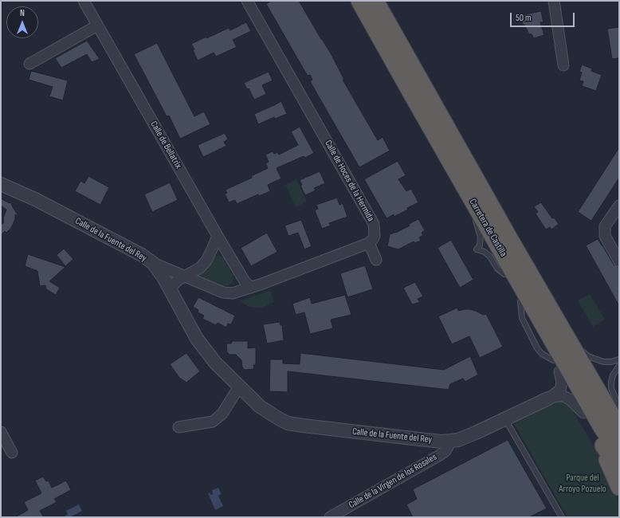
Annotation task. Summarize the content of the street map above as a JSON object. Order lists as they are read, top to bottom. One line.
{"streets":{"highway":["Carretera de Castilla"],"street":["Calle de Bellatrix","Calle de Hoces de la Hermida","Calle de la Fuente del Rey","Calle de la Virgen de los Rosales"]},"crossings":[["Calle de la Fuente del Rey","Calle de la Virgen de los Rosales"]],"parks":["Parque del Arroyo Pozuelo"],"scale_bar":"50 m","north":"top"}
